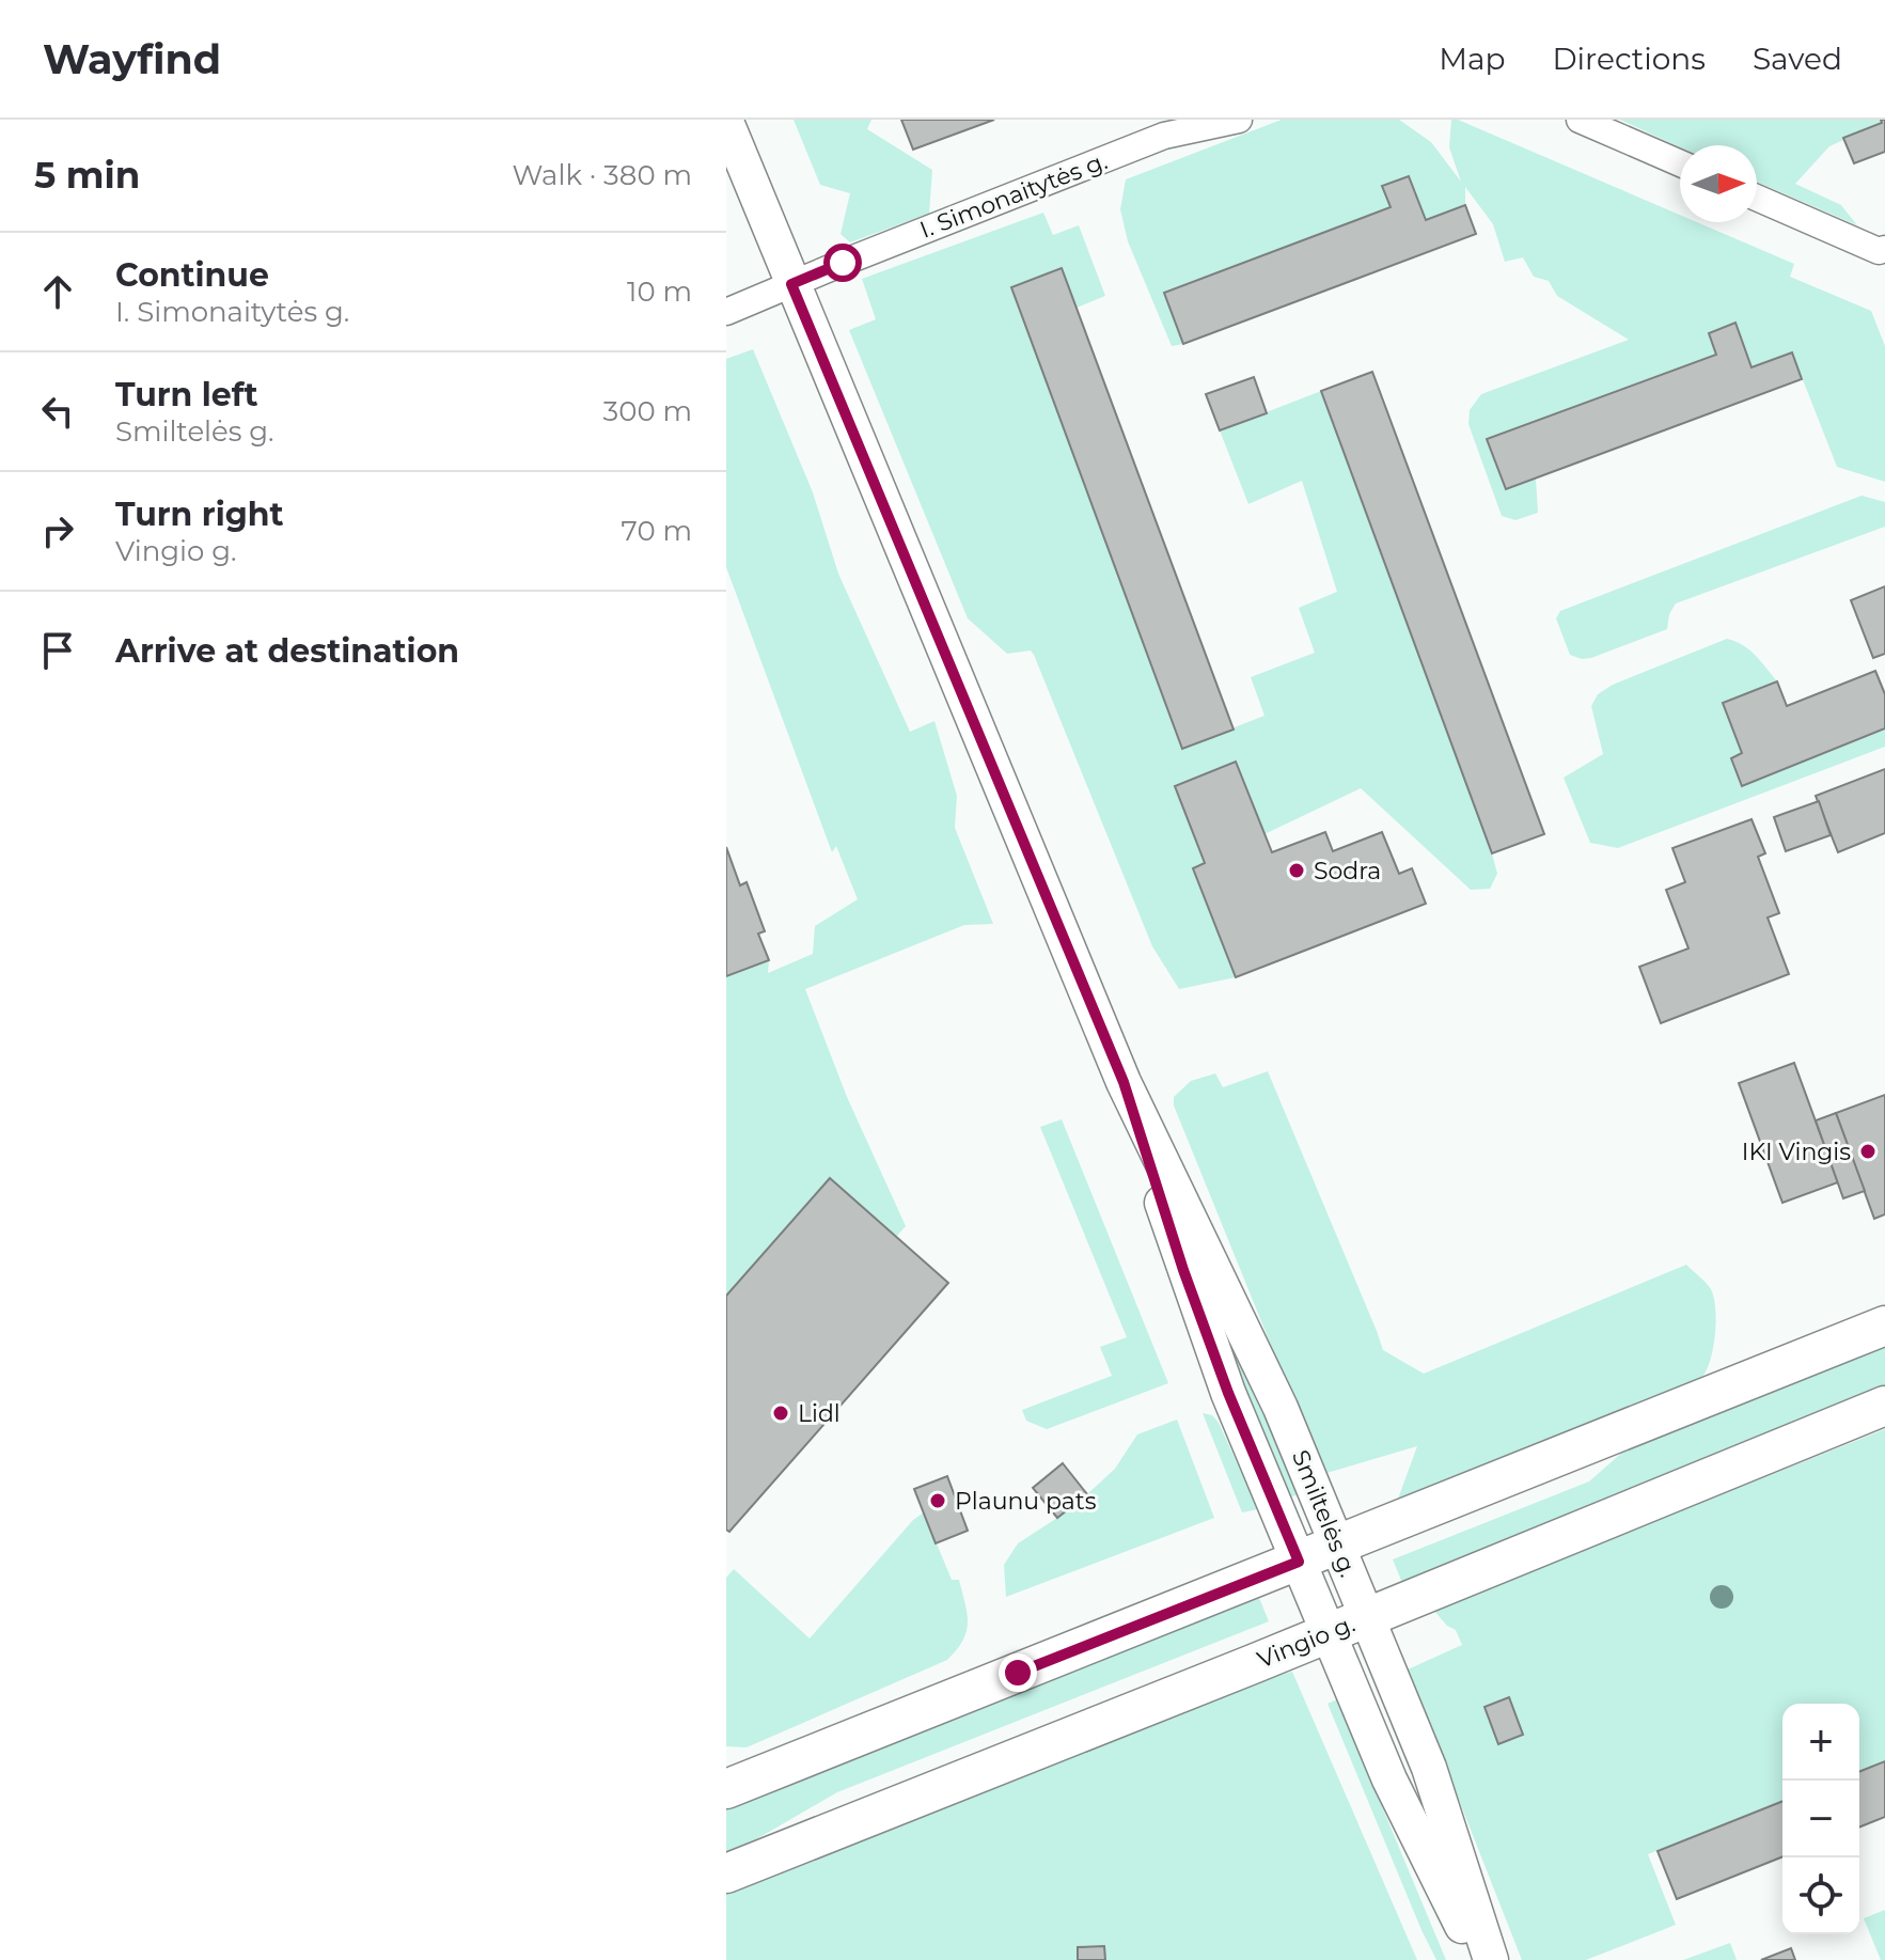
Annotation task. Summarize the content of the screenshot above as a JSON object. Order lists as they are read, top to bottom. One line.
{"streets":{"main road":["Vingio g."],"street":["I. Simonaitytės g.","Smiltelės g."]},"crossings":[["I. Simonaitytės g.","Smiltelės g."],["Smiltelės g.","Vingio g."]],"places":["Sodra","IKI Vingis","Lidl","Plaunu pats"],"north":"right","page":{"header":"Wayfind","nav":["Map","Directions","Saved"],"heading":["5 min","Walk · 380 m"],"list":[["Continue","I. Simonaitytės g.","10 m"],["Turn left","Smiltelės g.","300 m"],["Turn right","Vingio g.","70 m"],"Arrive at destination"],"map_buttons":["+","−"]}}
